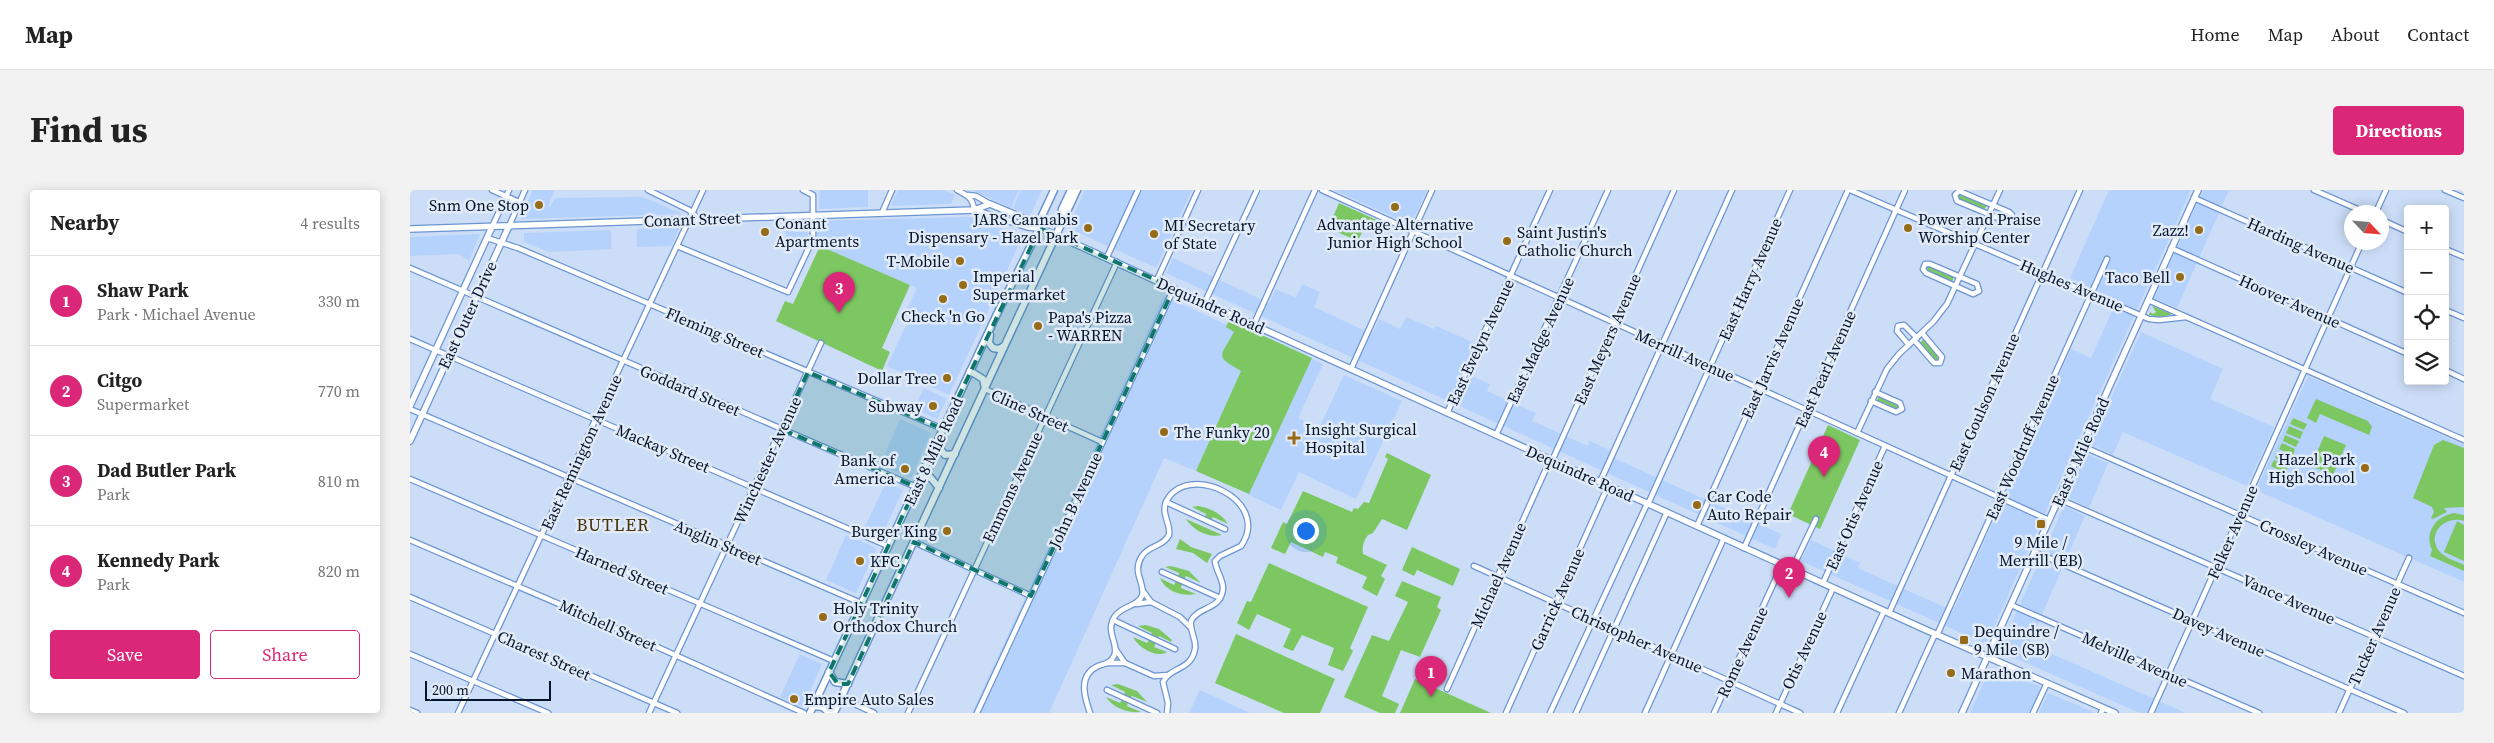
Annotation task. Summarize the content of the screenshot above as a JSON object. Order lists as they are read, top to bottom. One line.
{"streets":{"highway":["East 8 Mile Road"],"main road":["Conant Street","Dequindre Road","East Outer Drive","East 9 Mile Road"],"street":["Harding Avenue","East Harry Avenue","Hughes Avenue","Hoover Avenue","Fleming Street","East Meyers Avenue","East Madge Avenue","East Evelyn Avenue","Merrill Avenue","East Jarvis Avenue","East Pearl Avenue","Goddard Street","East Goulson Avenue","Cline Street","East Woodruff Avenue","Mackay Street","East Remington Avenue","Winchester Avenue","Emmons Avenue","John B Avenue","East Otis Avenue","Felker Avenue","Anglin Street","Crossley Avenue","Harned Street","Michael Avenue","Garrick Avenue","Vance Avenue","Mitchell Street","Davey Avenue","Tucker Avenue","Christopher Avenue","Otis Avenue","Rome Avenue","Charest Street","Melville Avenue"]},"crossings":[["Conant Street","Dequindre Road"],["Conant Street","East Outer Drive"],["Conant Street","East 8 Mile Road"],["Conant Street","East Remington Avenue"],["Harding Avenue","East 9 Mile Road"],["Harding Avenue","Felker Avenue"],["East Harry Avenue","Dequindre Road"],["East Harry Avenue","Merrill Avenue"],["East Harry Avenue","Christopher Avenue"],["Hughes Avenue","East Jarvis Avenue"],["Hughes Avenue","East Pearl Avenue"],["Hughes Avenue","East Goulson Avenue"],["Hughes Avenue","East Woodruff Avenue"],["Hughes Avenue","East 9 Mile Road"],["Hughes Avenue","Felker Avenue"],["Hoover Avenue","East 9 Mile Road"],["Hoover Avenue","Felker Avenue"],["Dequindre Road","East Meyers Avenue"],["Dequindre Road","East Madge Avenue"],["Dequindre Road","East Evelyn Avenue"],["Dequindre Road","East Jarvis Avenue"],["Dequindre Road","East Pearl Avenue"],["Dequindre Road","East Goulson Avenue"],["Dequindre Road","East Woodruff Avenue"],["Dequindre Road","East 8 Mile Road"],["Dequindre Road","East 9 Mile Road"],["Dequindre Road","Emmons Avenue"],["Dequindre Road","John B Avenue"],["Dequindre Road","East Otis Avenue"],["Dequindre Road","Michael Avenue"],["Dequindre Road","Garrick Avenue"],["Dequindre Road","Otis Avenue"],["Dequindre Road","Rome Avenue"],["East Outer Drive","Fleming Street"],["East Outer Drive","Goddard Street"],["East Outer Drive","Mackay Street"],["East Outer Drive","Anglin Street"],["Fleming Street","East 8 Mile Road"],["Fleming Street","East Remington Avenue"],["Fleming Street","Winchester Avenue"],["East Meyers Avenue","Merrill Avenue"],["East Meyers Avenue","Michael Avenue"],["East Madge Avenue","Merrill Avenue"],["East Evelyn Avenue","Merrill Avenue"],["Merrill Avenue","East Jarvis Avenue"],["Merrill Avenue","East Pearl Avenue"],["Merrill Avenue","East Goulson Avenue"],["Merrill Avenue","East Woodruff Avenue"],["Merrill Avenue","East 9 Mile Road"],["Merrill Avenue","East Otis Avenue"],["Goddard Street","East 8 Mile Road"],["Goddard Street","East Remington Avenue"],["Goddard Street","Winchester Avenue"],["Cline Street","East 8 Mile Road"],["Cline Street","Emmons Avenue"],["Cline Street","John B Avenue"],["Mackay Street","East 8 Mile Road"],["Mackay Street","East Remington Avenue"],["Mackay Street","Winchester Avenue"],["East 8 Mile Road","Anglin Street"],["East 8 Mile Road","Harned Street"],["East Remington Avenue","Anglin Street"],["East Remington Avenue","Harned Street"],["East Remington Avenue","Mitchell Street"],["East Remington Avenue","Charest Street"],["East 9 Mile Road","Crossley Avenue"],["East 9 Mile Road","Vance Avenue"],["East 9 Mile Road","Davey Avenue"],["East 9 Mile Road","Melville Avenue"],["Winchester Avenue","Anglin Street"],["Winchester Avenue","Harned Street"],["Winchester Avenue","Mitchell Street"],["Winchester Avenue","Charest Street"],["Felker Avenue","Crossley Avenue"],["Felker Avenue","Vance Avenue"],["Felker Avenue","Davey Avenue"],["Felker Avenue","Melville Avenue"],["Crossley Avenue","Tucker Avenue"],["Michael Avenue","Christopher Avenue"],["Garrick Avenue","Christopher Avenue"],["Vance Avenue","Tucker Avenue"],["Davey Avenue","Tucker Avenue"],["Christopher Avenue","Otis Avenue"],["Christopher Avenue","Rome Avenue"]],"districts":["BUTLER"],"places":{"other":["Snm One Stop","Advantage Alternative Junior High School","JARS Cannabis Dispensary - Hazel Park","Power and Praise Worship Center","Zazz!","Conant Apartments","MI Secretary of State","Saint Justin's Catholic Church","T-Mobile","Taco Bell","Imperial Supermarket","Check 'n Go","Papa's Pizza - WARREN","Dollar Tree","Subway","The Funky 20","Hazel Park High School","Bank of America","Car Code Auto Repair","Burger King","KFC","Holy Trinity Orthodox Church","Marathon","Empire Auto Sales"],"health":["Insight Surgical Hospital"],"transit":["9 Mile / Merrill (EB)","Dequindre / 9 Mile (SB)"]},"scale_bar":"200 m","north":"bottom right","page":{"header":"Map","nav":["Home","Map","About","Contact"],"title":"Find us","buttons":["Directions",["Save","Share"]],"heading":["Nearby","4 results"],"map_buttons":["+","−"],"list":[{"mark":"1","name":"Shaw Park","note":"Park · Michael Avenue","value":"330 m"},{"mark":"2","name":"Citgo","note":"Supermarket","value":"770 m"},{"mark":"3","name":"Dad Butler Park","note":"Park","value":"810 m"},{"mark":"4","name":"Kennedy Park","note":"Park","value":"820 m"}],"pins":["3","4","2","1"],"scale":"200 m"}}
